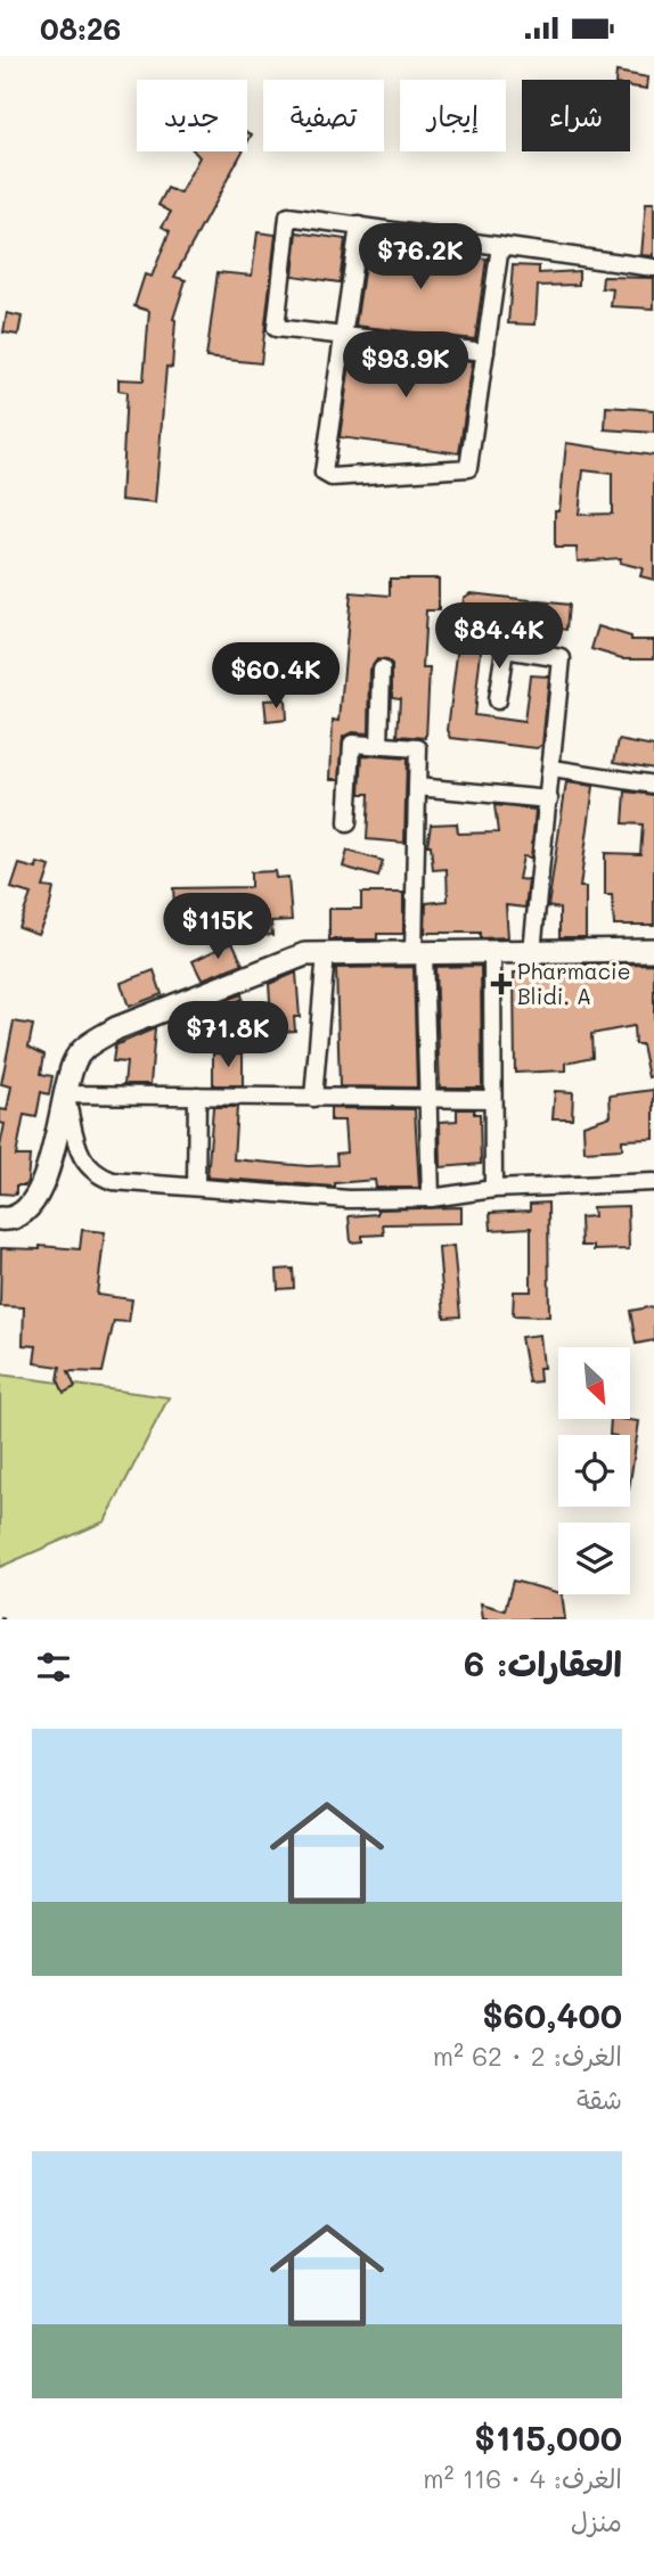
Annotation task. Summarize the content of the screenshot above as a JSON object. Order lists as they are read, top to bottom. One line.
{"places":{"health":["Pharmacie Blidi. A"]},"north":"bottom right","page":{"status":"08:26","chip":["شراء","إيجار","تصفية","جديد"],"price":["$76.2K","$93.9K","$84.4K","$60.4K","$115K","$71.8K"],"heading":"العقارات: 6","list":[{"name":"$60,400","note":"الغرف: 2 · 62 m² · شقة"},{"name":"$115,000","note":"الغرف: 4 · 116 m² · منزل"}]}}
